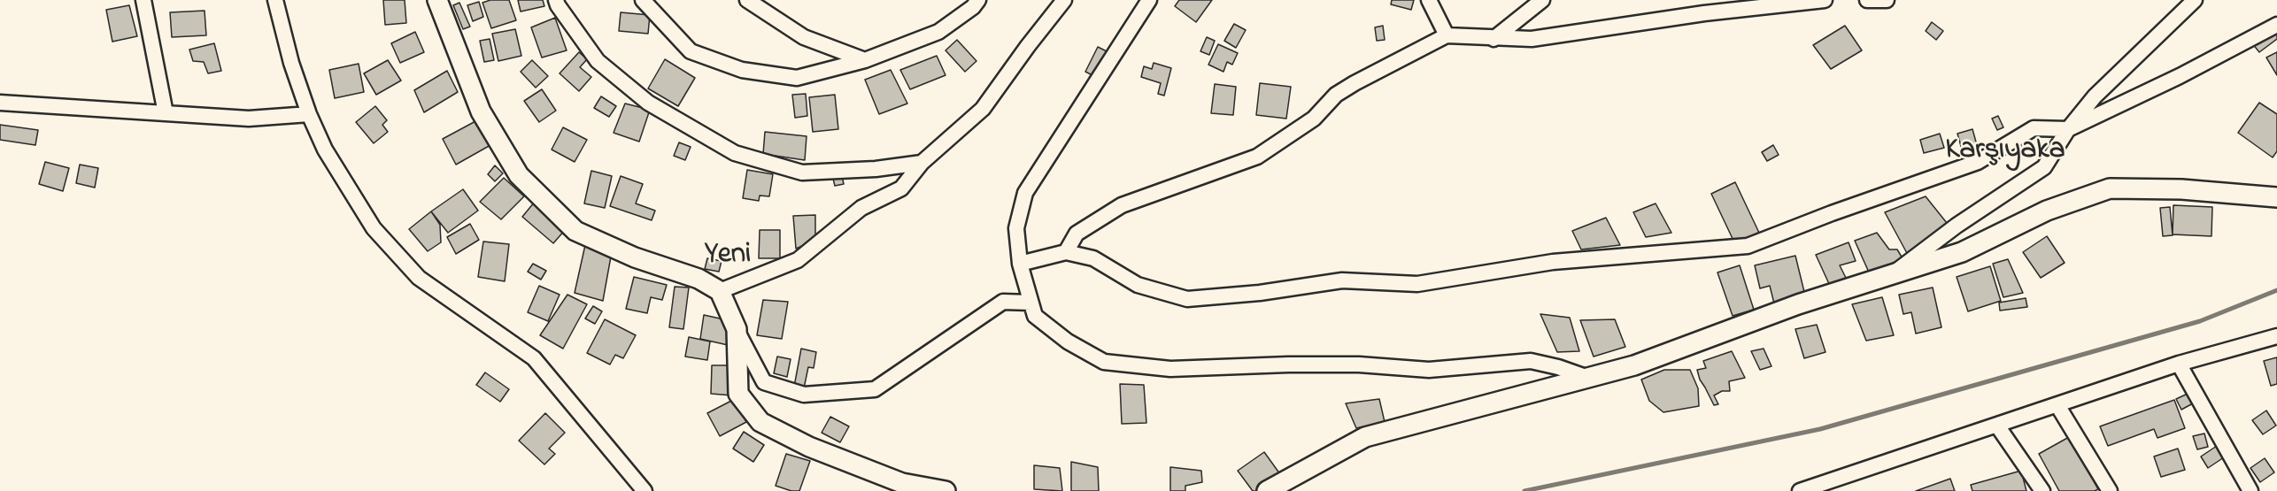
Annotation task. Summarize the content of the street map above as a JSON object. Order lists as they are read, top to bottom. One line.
{"districts":["Karşıyaka","Yeni"]}
